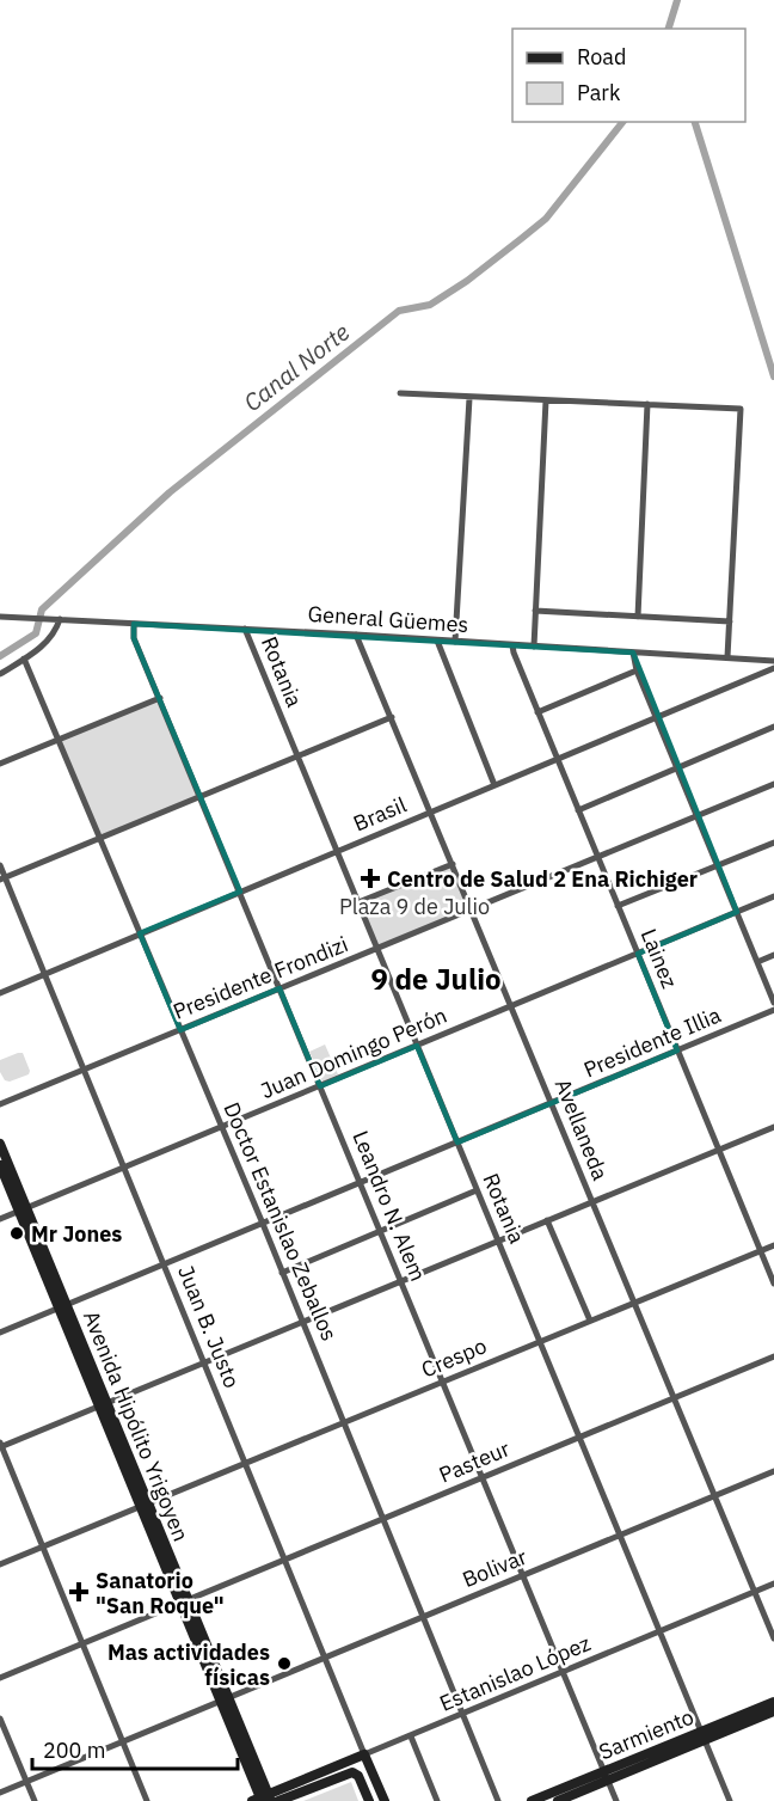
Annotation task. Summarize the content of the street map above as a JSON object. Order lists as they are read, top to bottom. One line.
{"streets":{"street":["General Güemes","Rotania","Brasil","Lainez","Presidente Frondizi","Presidente Illia","Juan Domingo Perón","Avellaneda","Leandro N. Alem","Doctor Estanislao Zeballos","Juan B. Justo","Crespo","Avenida Hipólito Yrigoyen","Pasteur","Bolivar","Estanislao López","Sarmiento"]},"crossings":[["General Güemes","Rotania"],["General Güemes","Lainez"],["General Güemes","Avellaneda"],["General Güemes","Leandro N. Alem"],["Rotania","Brasil"],["Rotania","Presidente Frondizi"],["Rotania","Presidente Illia"],["Rotania","Juan Domingo Perón"],["Rotania","Crespo"],["Rotania","Pasteur"],["Rotania","Bolivar"],["Rotania","Estanislao López"],["Rotania","Sarmiento"],["Brasil","Lainez"],["Brasil","Avellaneda"],["Brasil","Leandro N. Alem"],["Brasil","Doctor Estanislao Zeballos"],["Brasil","Juan B. Justo"],["Lainez","Presidente Frondizi"],["Lainez","Presidente Illia"],["Lainez","Juan Domingo Perón"],["Lainez","Crespo"],["Presidente Frondizi","Avellaneda"],["Presidente Frondizi","Leandro N. Alem"],["Presidente Frondizi","Doctor Estanislao Zeballos"],["Presidente Frondizi","Juan B. Justo"],["Presidente Illia","Avellaneda"],["Presidente Illia","Leandro N. Alem"],["Presidente Illia","Doctor Estanislao Zeballos"],["Presidente Illia","Juan B. Justo"],["Presidente Illia","Avenida Hipólito Yrigoyen"],["Juan Domingo Perón","Avellaneda"],["Juan Domingo Perón","Leandro N. Alem"],["Juan Domingo Perón","Doctor Estanislao Zeballos"],["Juan Domingo Perón","Juan B. Justo"],["Juan Domingo Perón","Avenida Hipólito Yrigoyen"],["Avellaneda","Crespo"],["Avellaneda","Pasteur"],["Avellaneda","Bolivar"],["Avellaneda","Estanislao López"],["Leandro N. Alem","Crespo"],["Leandro N. Alem","Pasteur"],["Leandro N. Alem","Bolivar"],["Leandro N. Alem","Estanislao López"],["Leandro N. Alem","Sarmiento"],["Doctor Estanislao Zeballos","Crespo"],["Doctor Estanislao Zeballos","Pasteur"],["Doctor Estanislao Zeballos","Bolivar"],["Doctor Estanislao Zeballos","Estanislao López"],["Juan B. Justo","Crespo"],["Juan B. Justo","Pasteur"],["Juan B. Justo","Bolivar"],["Juan B. Justo","Estanislao López"],["Crespo","Avenida Hipólito Yrigoyen"],["Avenida Hipólito Yrigoyen","Pasteur"],["Avenida Hipólito Yrigoyen","Bolivar"],["Avenida Hipólito Yrigoyen","Estanislao López"]],"districts":["9 de Julio"],"water":["Canal Norte"],"parks":["Plaza 9 de Julio"],"places":{"health":["Centro de Salud 2 Ena Richiger","Sanatorio \"San Roque\""],"other":["Mr Jones","Mas actividades físicas"]},"legend":["Road","Park"],"scale_bar":"200 m"}
